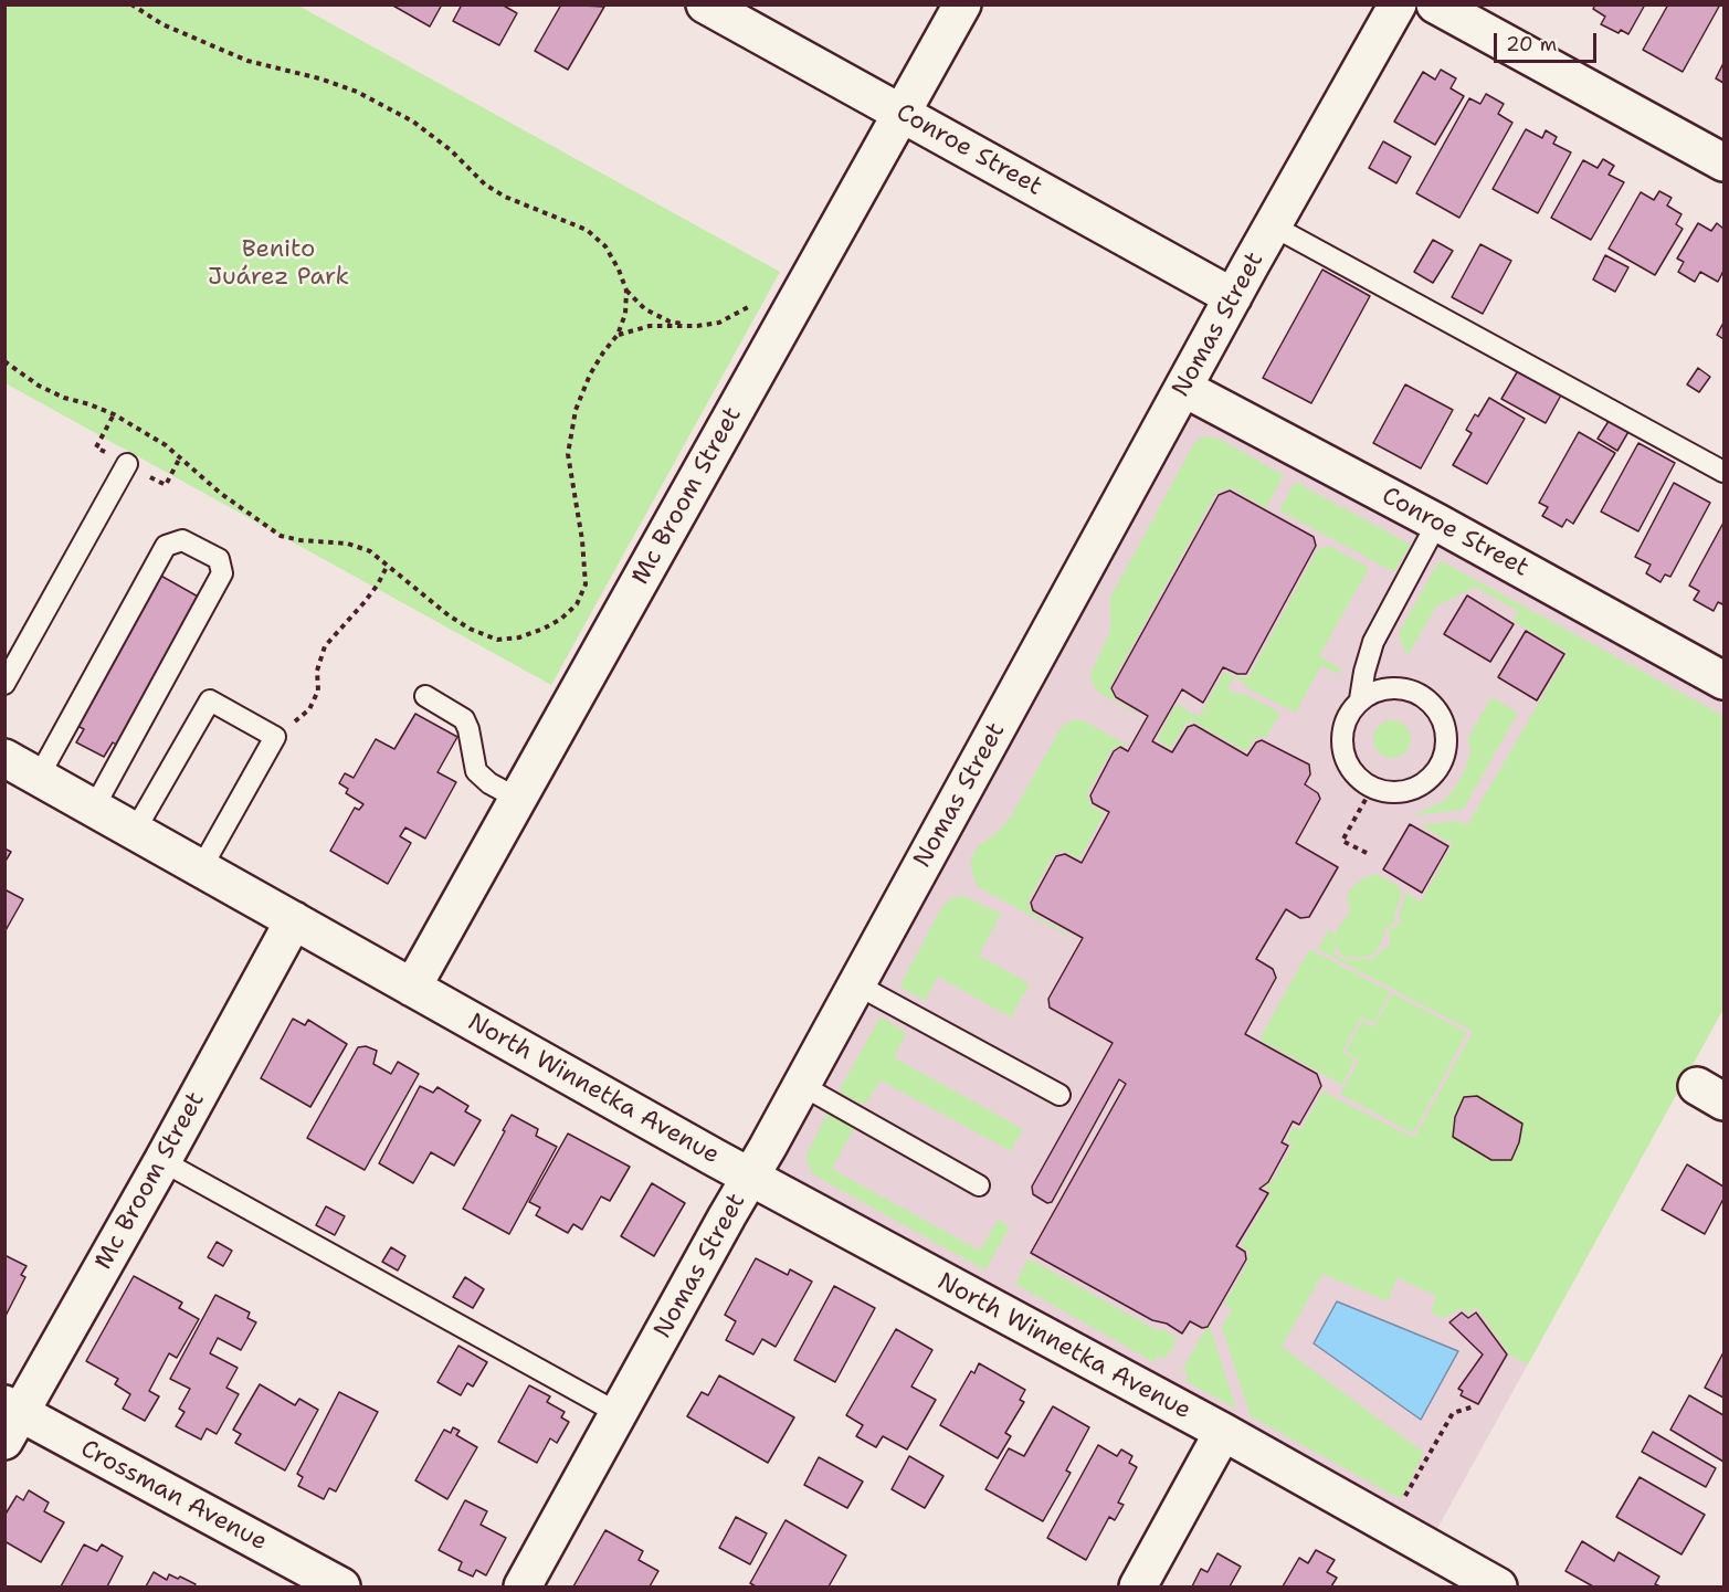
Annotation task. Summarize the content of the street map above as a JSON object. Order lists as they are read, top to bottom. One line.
{"streets":{"street":["Conroe Street","Nomas Street","Mc Broom Street","North Winnetka Avenue","Crossman Avenue"]},"crossings":[["Conroe Street","Nomas Street"],["Conroe Street","Mc Broom Street"],["Nomas Street","North Winnetka Avenue"],["Mc Broom Street","North Winnetka Avenue"],["Mc Broom Street","Crossman Avenue"]],"parks":["Benito Juárez Park"],"scale_bar":"20 m"}
